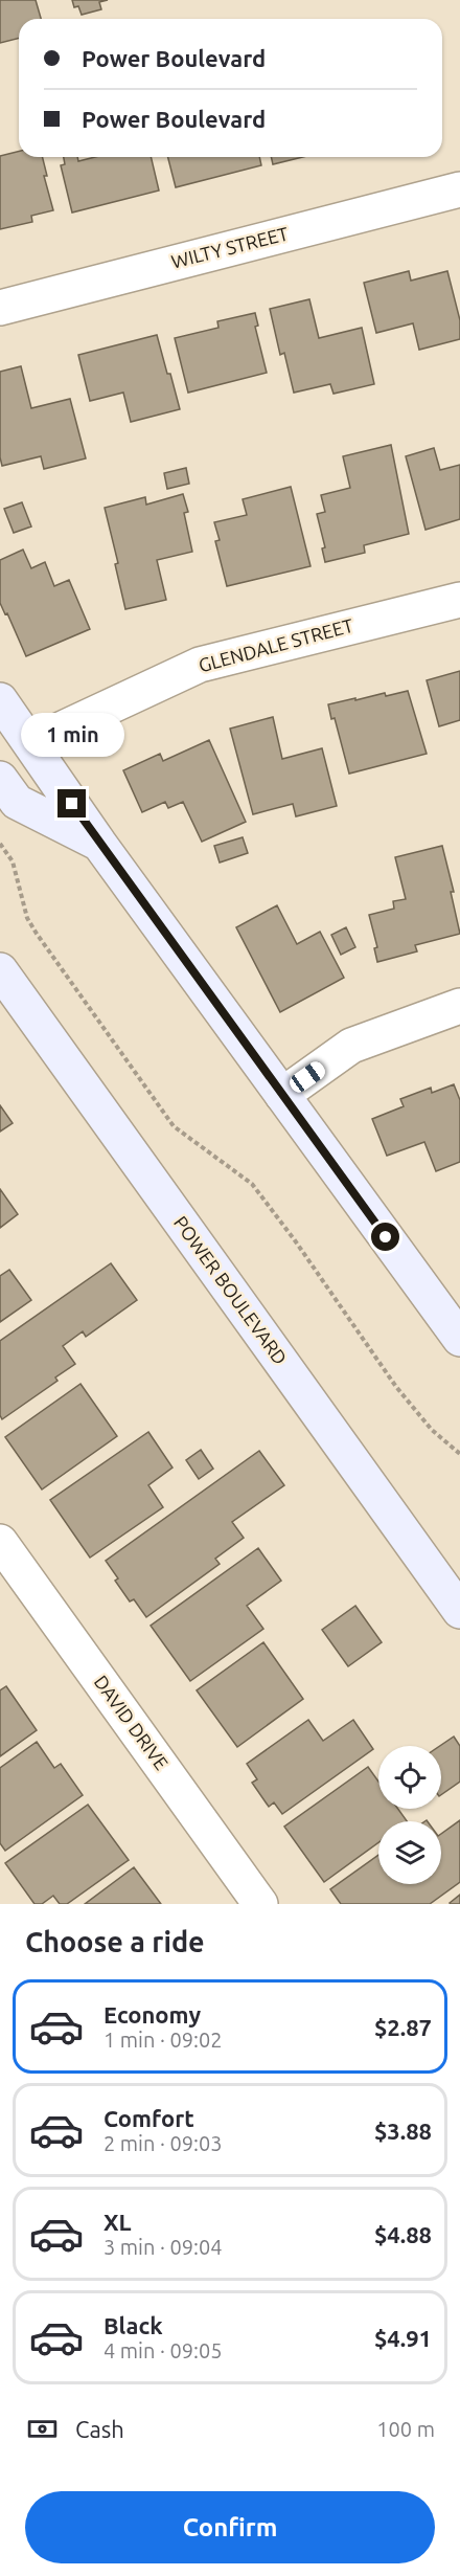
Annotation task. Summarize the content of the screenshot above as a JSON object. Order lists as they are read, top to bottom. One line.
{"streets":{"main road":["POWER BOULEVARD"],"street":["WILTY STREET","GLENDALE STREET","DAVID DRIVE"]},"page":{"banner":["Power Boulevard","Power Boulevard"],"bubble":"1 min","heading":"Choose a ride","list":[{"name":"Economy","note":"1 min · 09:02","value":"$2.87"},{"name":"Comfort","note":"2 min · 09:03","value":"$3.88"},{"name":"XL","note":"3 min · 09:04","value":"$4.88"},{"name":"Black","note":"4 min · 09:05","value":"$4.91"}],"pay":["Cash","100 m"],"buttons":"Confirm"}}
